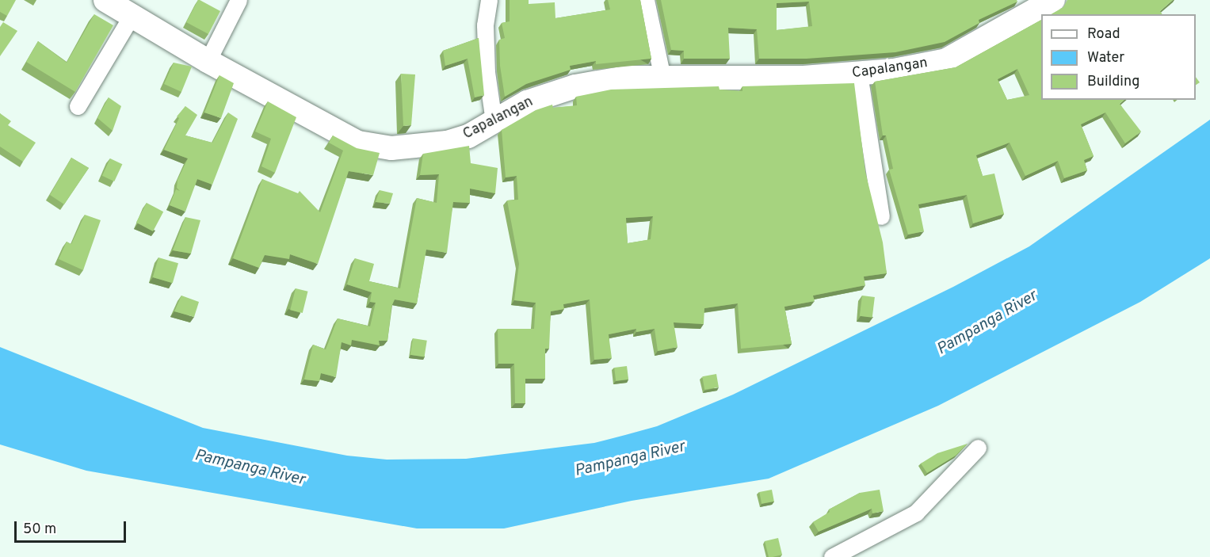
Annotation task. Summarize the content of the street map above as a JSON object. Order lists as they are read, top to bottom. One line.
{"streets":{"street":["Capalangan"]},"water":["Pampanga River"],"legend":["Road","Water","Building"],"scale_bar":"50 m"}
